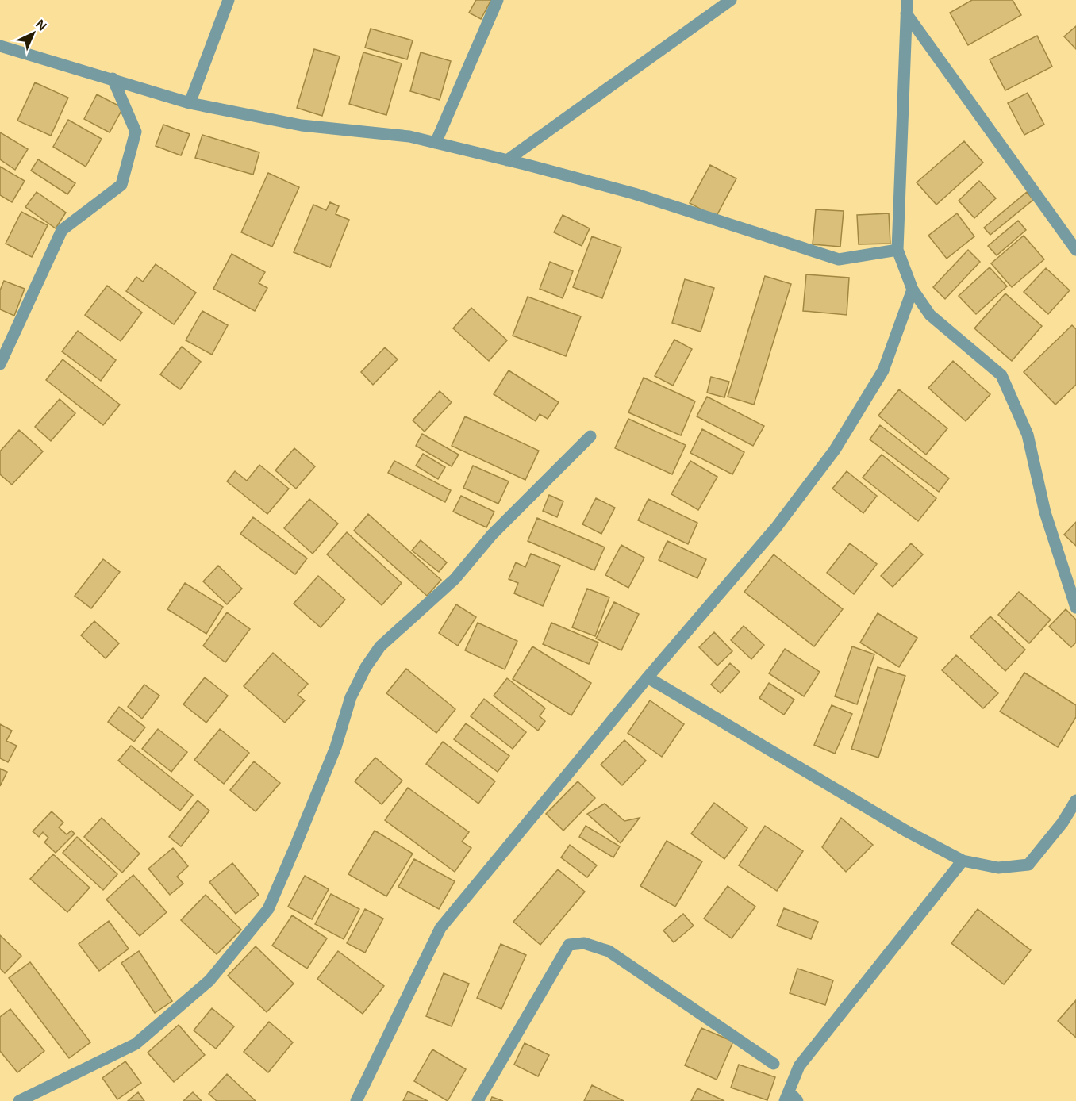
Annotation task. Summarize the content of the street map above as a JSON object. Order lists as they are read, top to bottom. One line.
{"north":"top right"}
